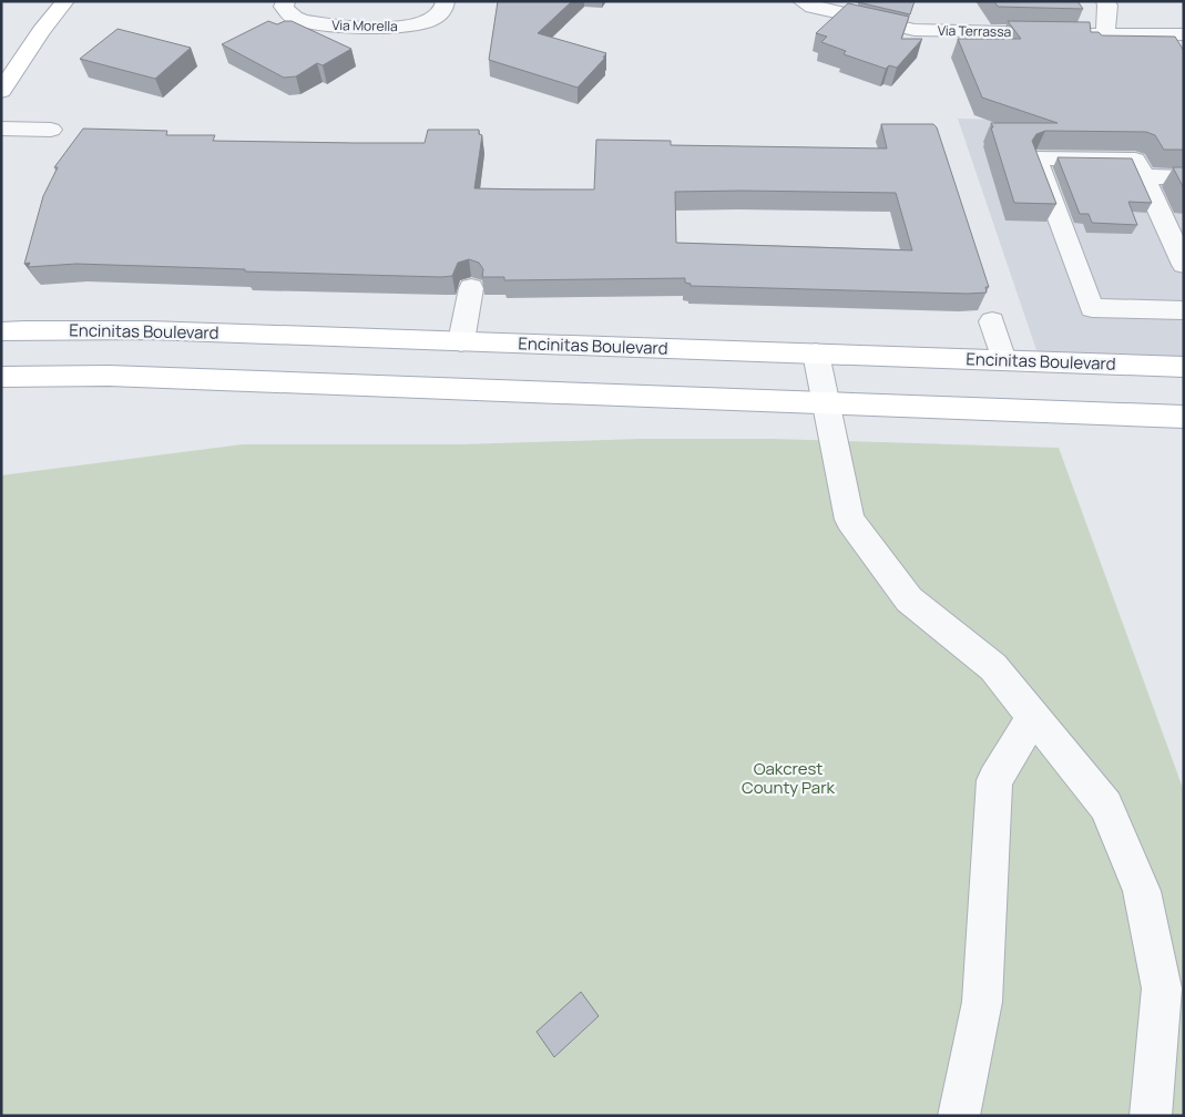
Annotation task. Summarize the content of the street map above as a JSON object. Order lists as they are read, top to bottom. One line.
{"streets":{"main road":["Encinitas Boulevard"],"street":["Via Morella","Via Terrassa"]},"parks":["Oakcrest County Park"]}
